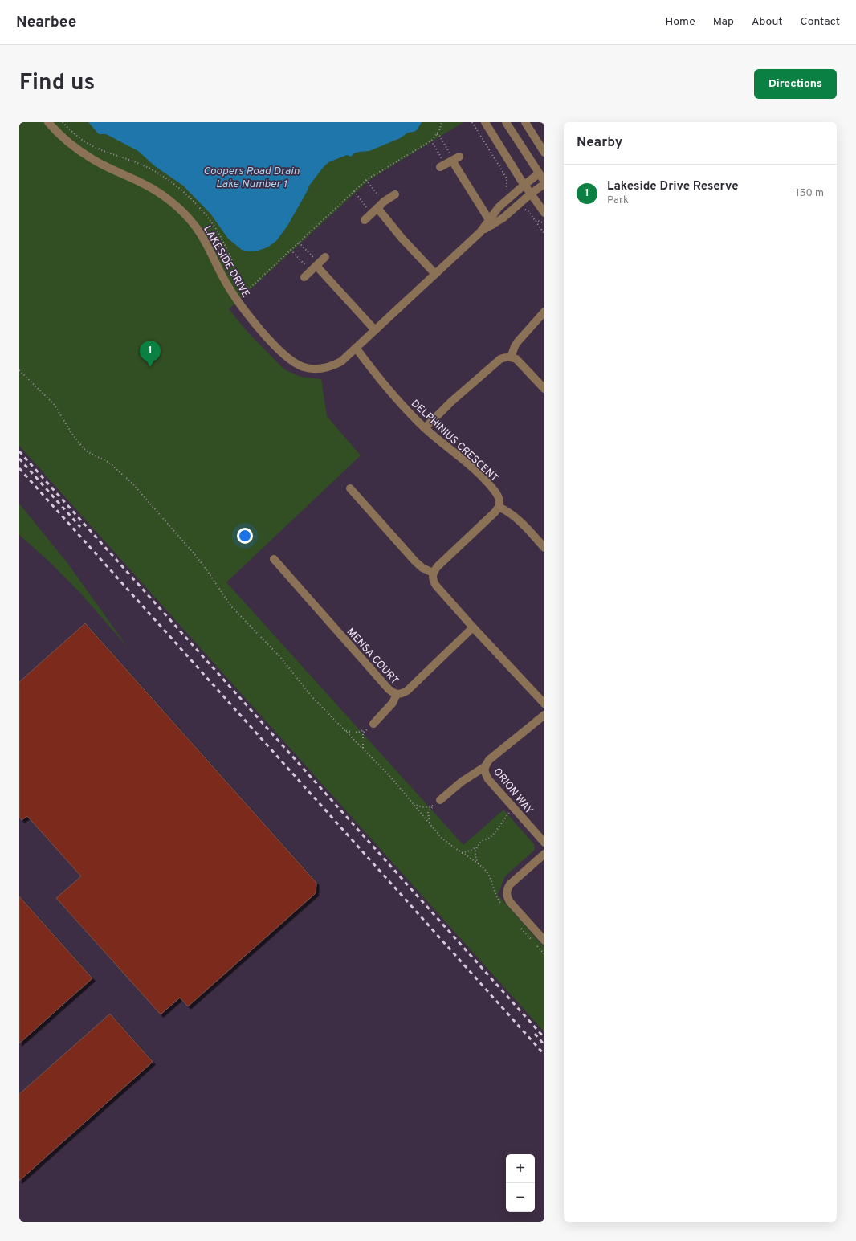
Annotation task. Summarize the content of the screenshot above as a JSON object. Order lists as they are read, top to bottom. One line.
{"streets":{"street":["LAKESIDE DRIVE","DELPHINIUS CRESCENT","MENSA COURT","ORION WAY"]},"crossings":[["LAKESIDE DRIVE","DELPHINIUS CRESCENT"]],"water":["Coopers Road Drain Lake Number 1"],"page":{"header":"Nearbee","nav":["Home","Map","About","Contact"],"title":"Find us","buttons":"Directions","heading":"Nearby","list":[{"mark":"1","name":"Lakeside Drive Reserve","note":"Park","value":"150 m"}],"pins":"1","map_buttons":["+","−"]}}
